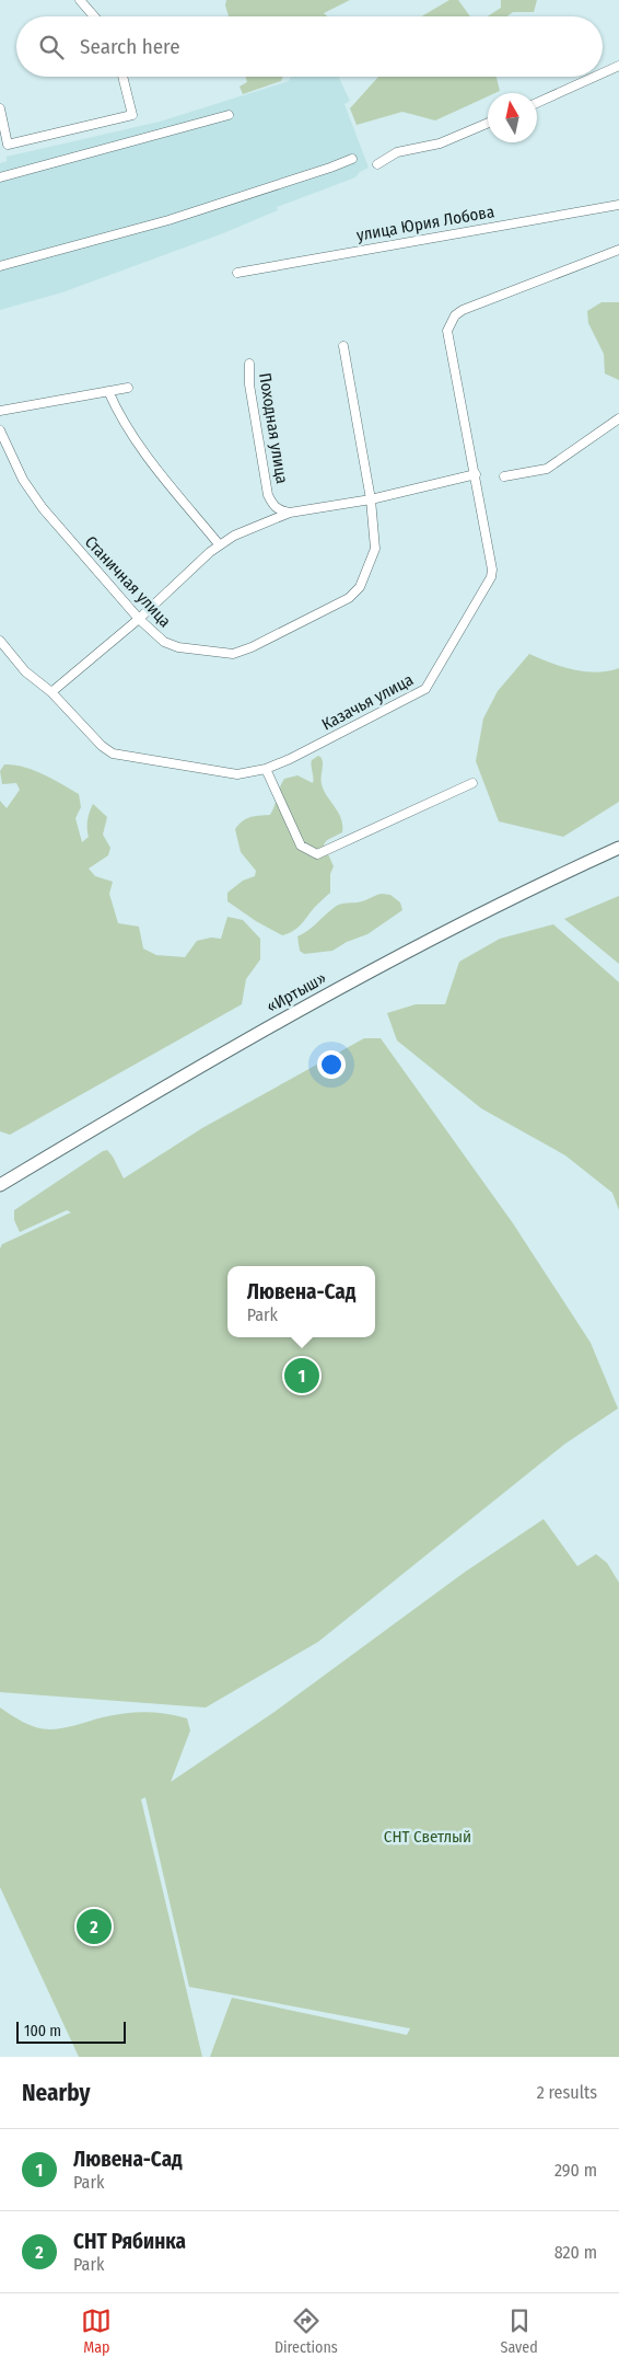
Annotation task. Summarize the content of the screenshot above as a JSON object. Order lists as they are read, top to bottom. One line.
{"streets":{"highway":["«Иртыш»"],"street":["улица Юрия Лобова","Походная улица","Станичная улица","Казачья улица"]},"parks":["СНТ Светлый"],"scale_bar":"100 m","north":"top","page":{"search":"Search here","popup":["Лювена-Сад","Park"],"pins":["1","2"],"scale":"100 m","heading":["Nearby","2 results"],"list":[{"mark":"1","name":"Лювена-Сад","note":"Park","value":"290 m"},{"mark":"2","name":"СНТ Рябинка","note":"Park","value":"820 m"}],"nav":["Map","Directions","Saved"]}}
